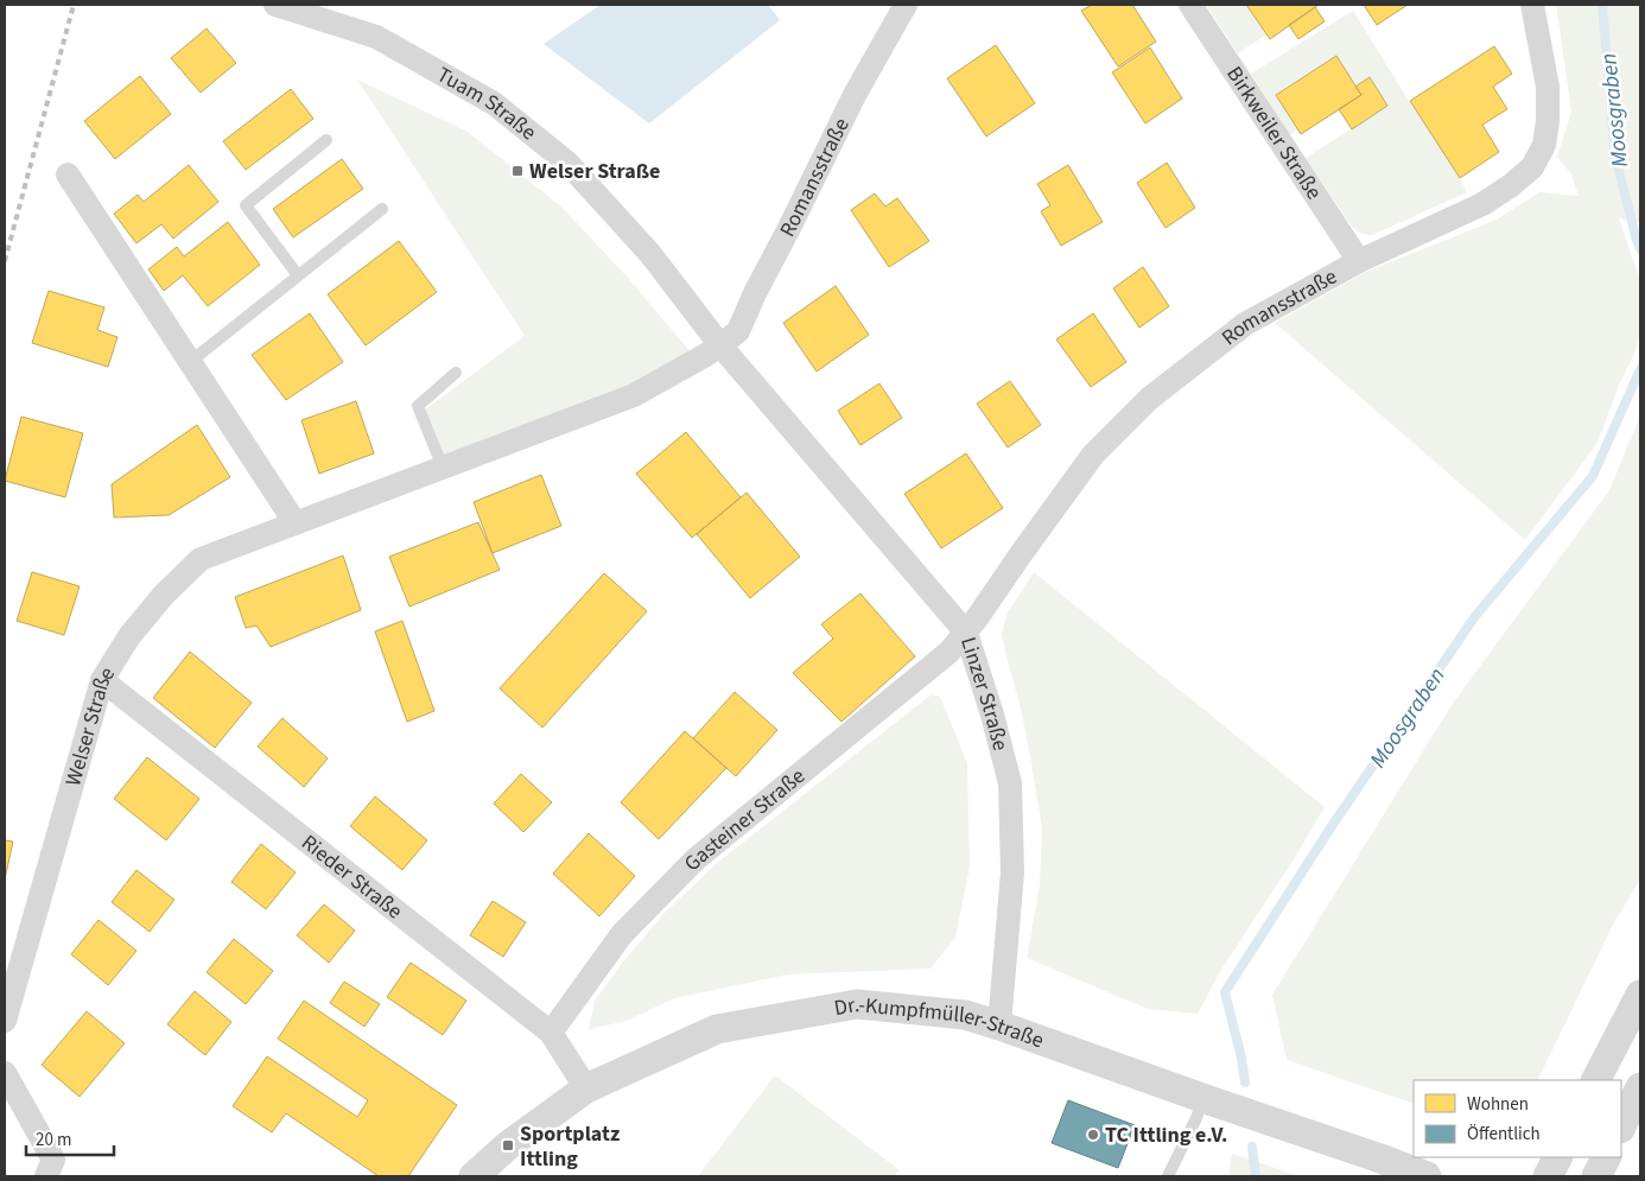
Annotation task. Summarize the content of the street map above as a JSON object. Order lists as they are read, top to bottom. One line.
{"streets":{"street":["Tuam Straße","Birkweiler Straße","Romansstraße","Linzer Straße","Welser Straße","Gasteiner Straße","Rieder Straße","Dr.-Kumpfmüller-Straße"]},"crossings":[["Tuam Straße","Romansstraße"],["Tuam Straße","Linzer Straße"],["Tuam Straße","Welser Straße"],["Birkweiler Straße","Romansstraße"],["Romansstraße","Linzer Straße"],["Romansstraße","Welser Straße"],["Romansstraße","Gasteiner Straße"],["Linzer Straße","Welser Straße"],["Linzer Straße","Gasteiner Straße"],["Linzer Straße","Dr.-Kumpfmüller-Straße"],["Welser Straße","Rieder Straße"],["Gasteiner Straße","Rieder Straße"],["Rieder Straße","Dr.-Kumpfmüller-Straße"]],"water":["Moosgraben"],"places":{"transit":["Welser Straße","Sportplatz Ittling"],"other":["TC Ittling e.V."]},"legend":["Wohnen","Öffentlich"],"scale_bar":"20 m"}
